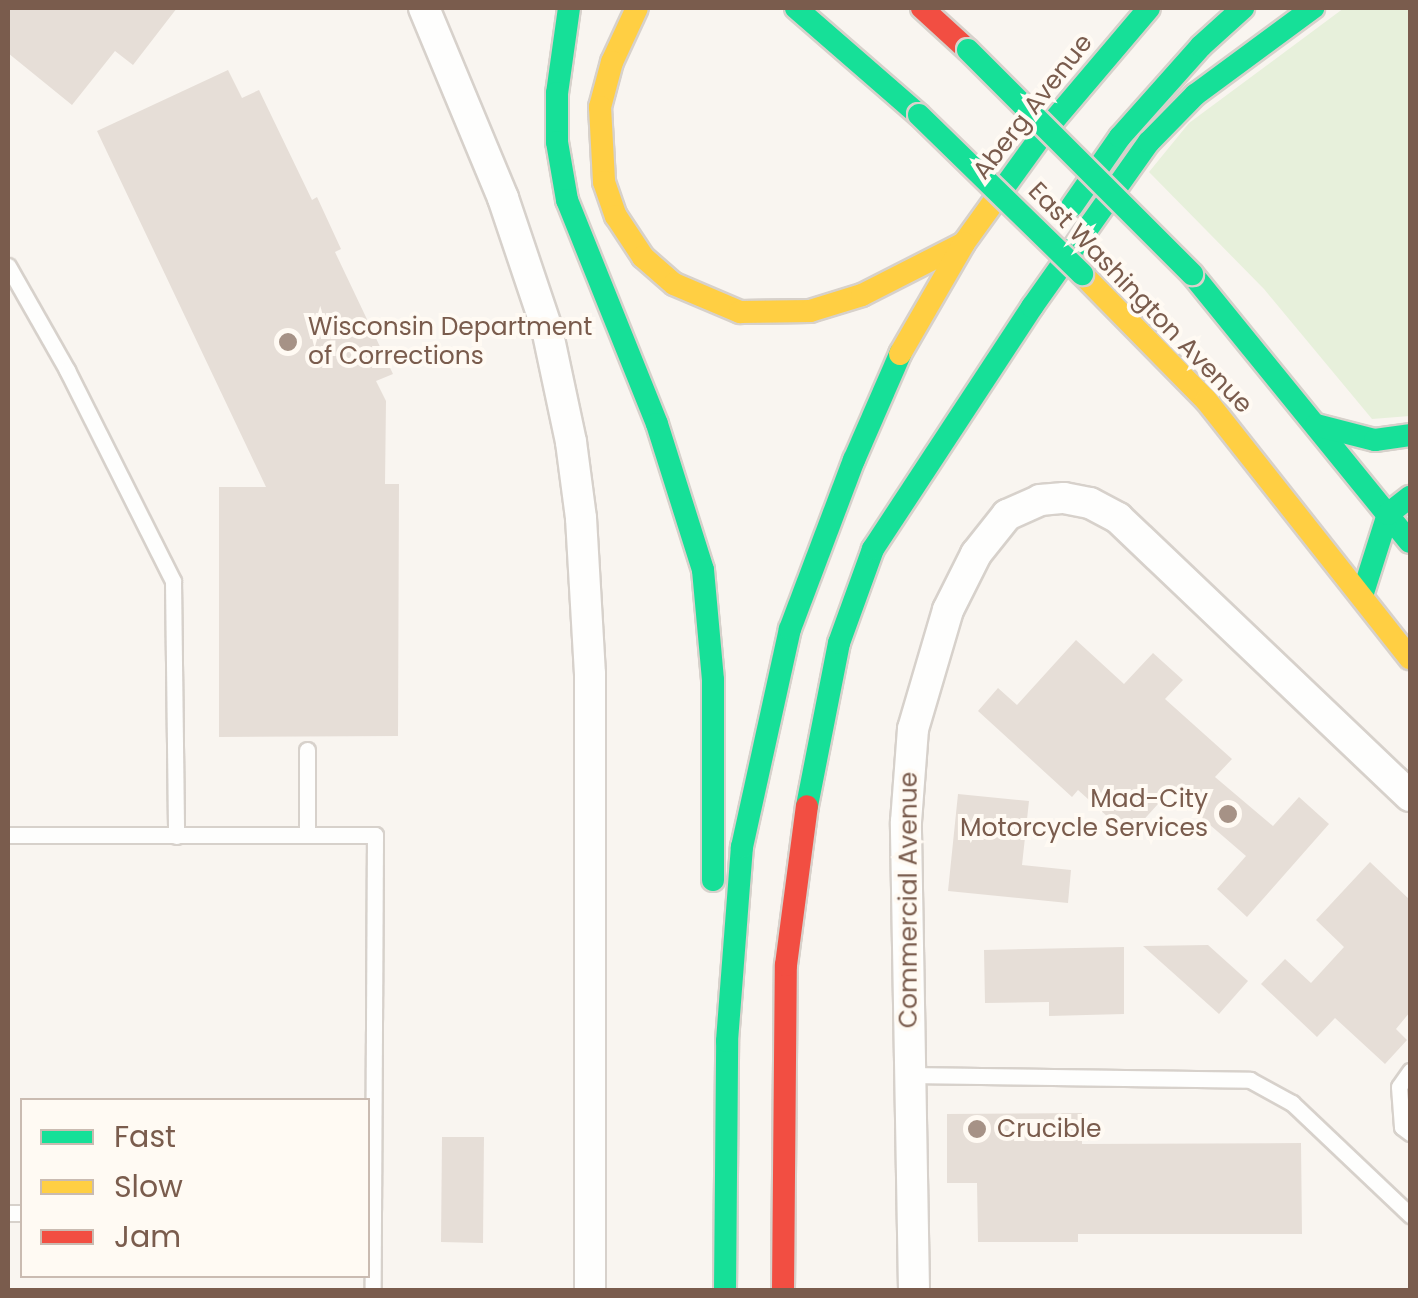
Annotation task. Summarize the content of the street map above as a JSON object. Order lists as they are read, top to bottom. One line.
{"streets":{"main road":["Aberg Avenue","East Washington Avenue"],"street":["Commercial Avenue"]},"places":["Wisconsin Department of Corrections","Mad-City Motorcycle Services","Crucible"],"legend":["Fast","Slow","Jam"]}
